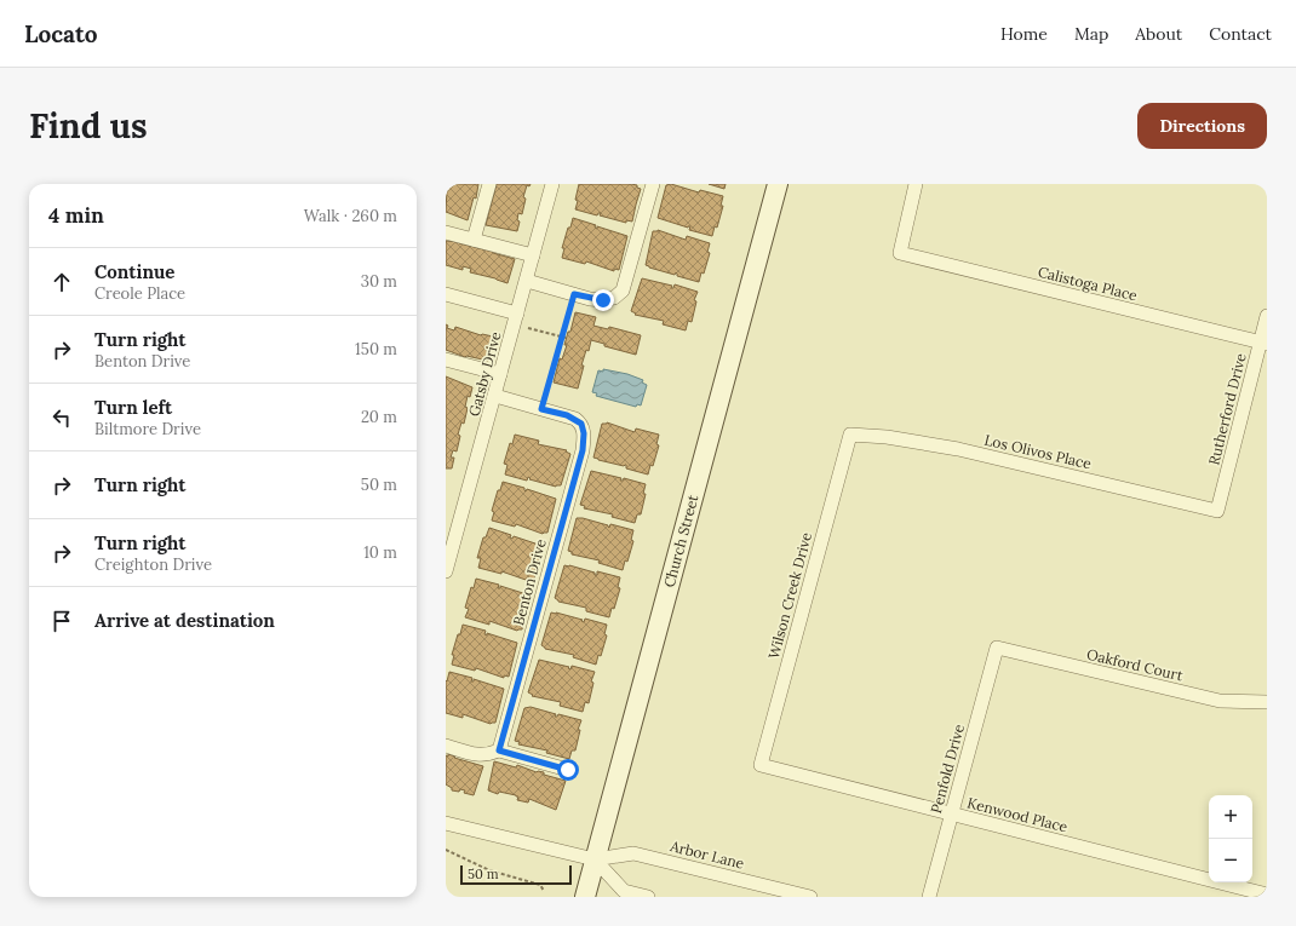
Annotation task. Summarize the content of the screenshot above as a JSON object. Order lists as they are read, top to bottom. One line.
{"streets":{"main road":["Church Street"],"street":["Calistoga Place","Gatsby Drive","Rutherford Drive","Los Olivos Place","Benton Drive","Wilson Creek Drive","Oakford Court","Penfold Drive","Kenwood Place","Arbor Lane"]},"crossings":[["Calistoga Place","Rutherford Drive"],["Rutherford Drive","Los Olivos Place"],["Los Olivos Place","Wilson Creek Drive"],["Church Street","Arbor Lane"],["Wilson Creek Drive","Kenwood Place"],["Oakford Court","Penfold Drive"],["Penfold Drive","Kenwood Place"]],"scale_bar":"50 m","page":{"header":"Locato","nav":["Home","Map","About","Contact"],"buttons":"Directions","title":"Find us","heading":["4 min","Walk · 260 m"],"list":[["Continue","Creole Place","30 m"],["Turn right","Benton Drive","150 m"],["Turn left","Biltmore Drive","20 m"],["Turn right","50 m"],["Turn right","Creighton Drive","10 m"],"Arrive at destination"],"map_buttons":["+","−"],"scale":"50 m"}}
